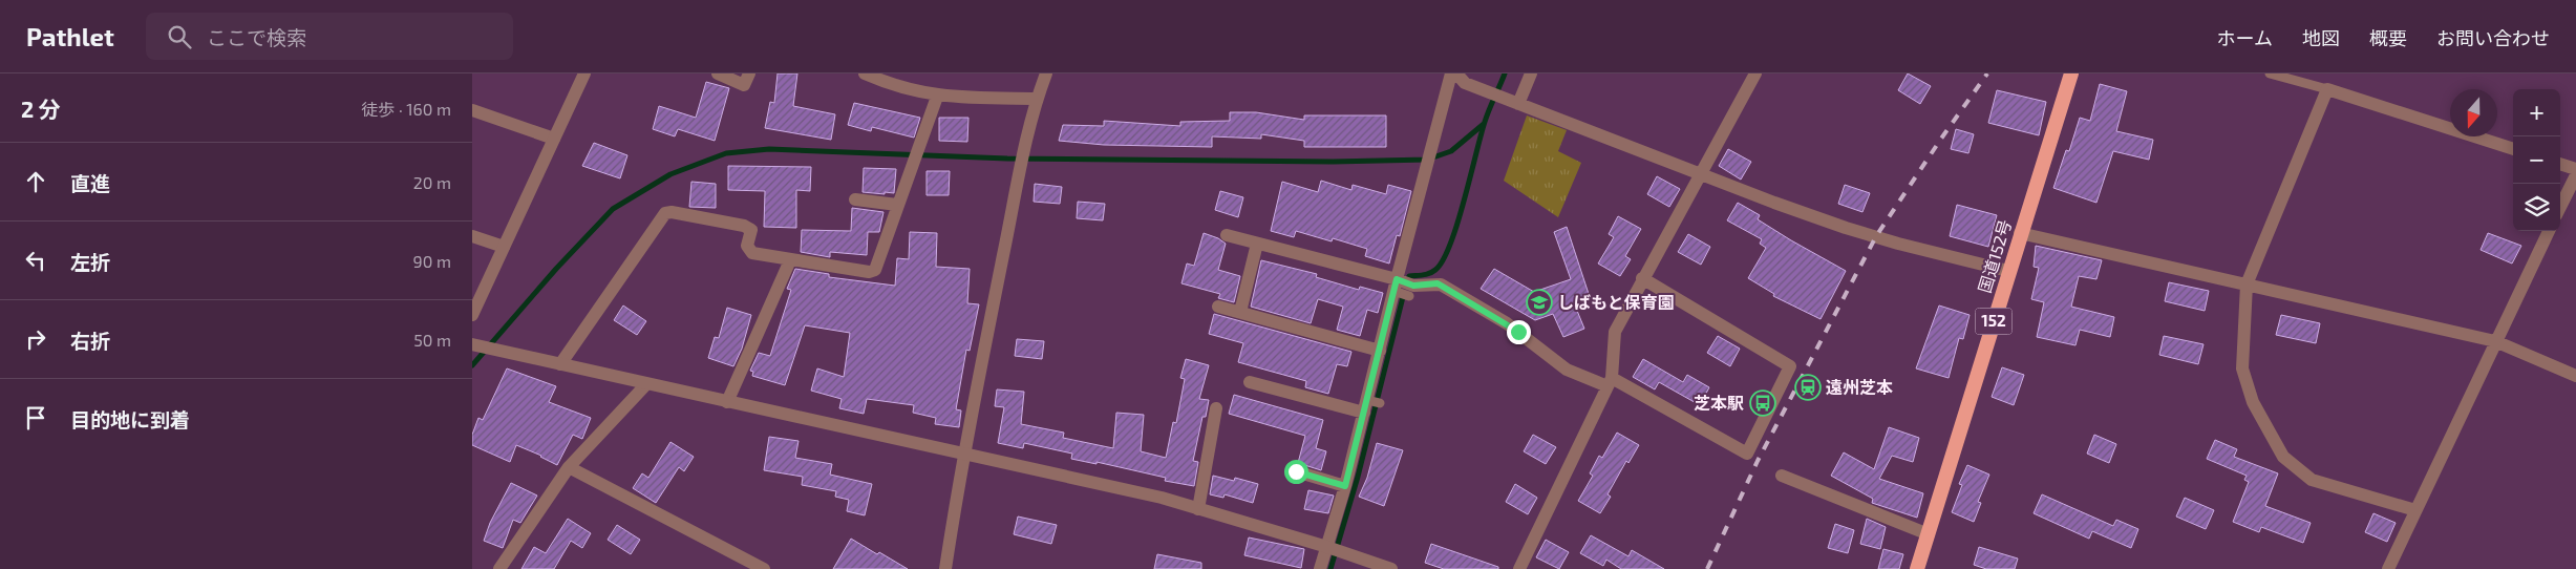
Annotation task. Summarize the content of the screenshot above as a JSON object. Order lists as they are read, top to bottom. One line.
{"streets":{"highway":["国道152号","152"]},"places":{"school or university":["しばもと保育園"],"station":["遠州芝本"],"bus stop":["芝本駅"]},"north":"bottom","page":{"header":"Pathlet","search":"ここで検索","nav":["ホーム","地図","概要","お問い合わせ"],"heading":["2 分","徒歩 · 160 m"],"map_buttons":["+","−"],"list":[["直進","20 m"],["左折","90 m"],["右折","50 m"],"目的地に到着"]}}
